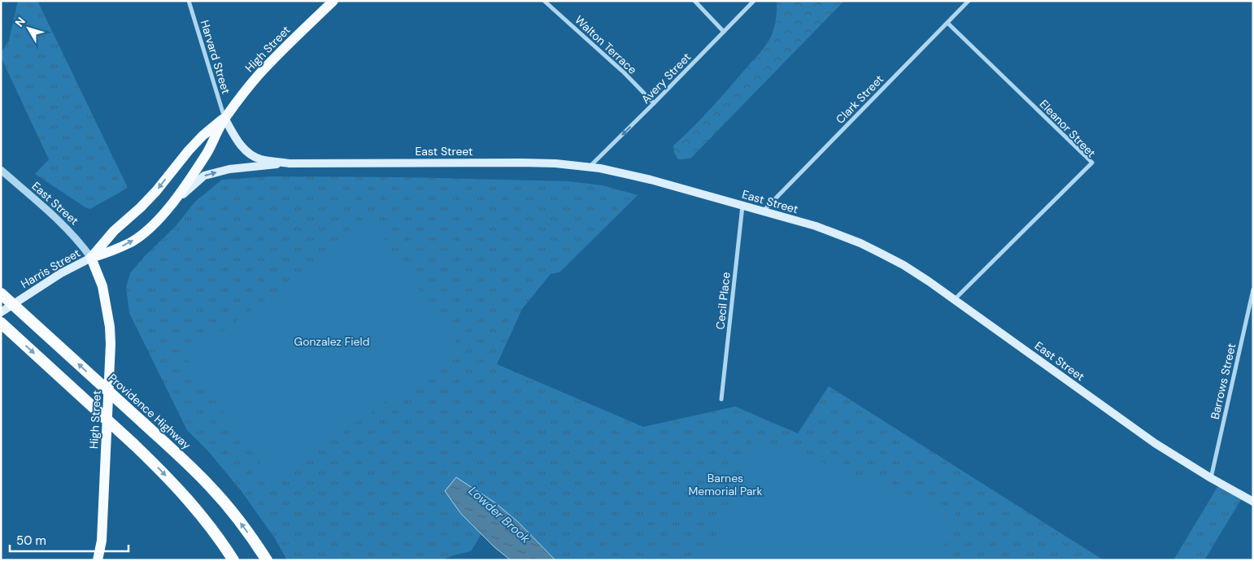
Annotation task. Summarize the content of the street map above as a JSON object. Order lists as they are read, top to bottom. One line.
{"streets":{"highway":["Providence Highway"],"main road":["High Street","East Street","Harris Street"],"street":["Walton Terrace","Harvard Street","Avery Street","Clark Street","Eleanor Street","Cecil Place","Barrows Street"]},"crossings":[["Walton Terrace","Avery Street"],["High Street","Harvard Street"],["High Street","East Street"],["High Street","Harris Street"],["Harvard Street","East Street"],["Avery Street","East Street"],["Clark Street","Eleanor Street"],["Clark Street","East Street"],["Eleanor Street","East Street"],["East Street","Harris Street"],["East Street","Cecil Place"],["East Street","Barrows Street"]],"one_way":["Avery Street"],"water":["Lowder Brook"],"parks":["Gonzalez Field","Barnes Memorial Park"],"scale_bar":"50 m","north":"top left"}
